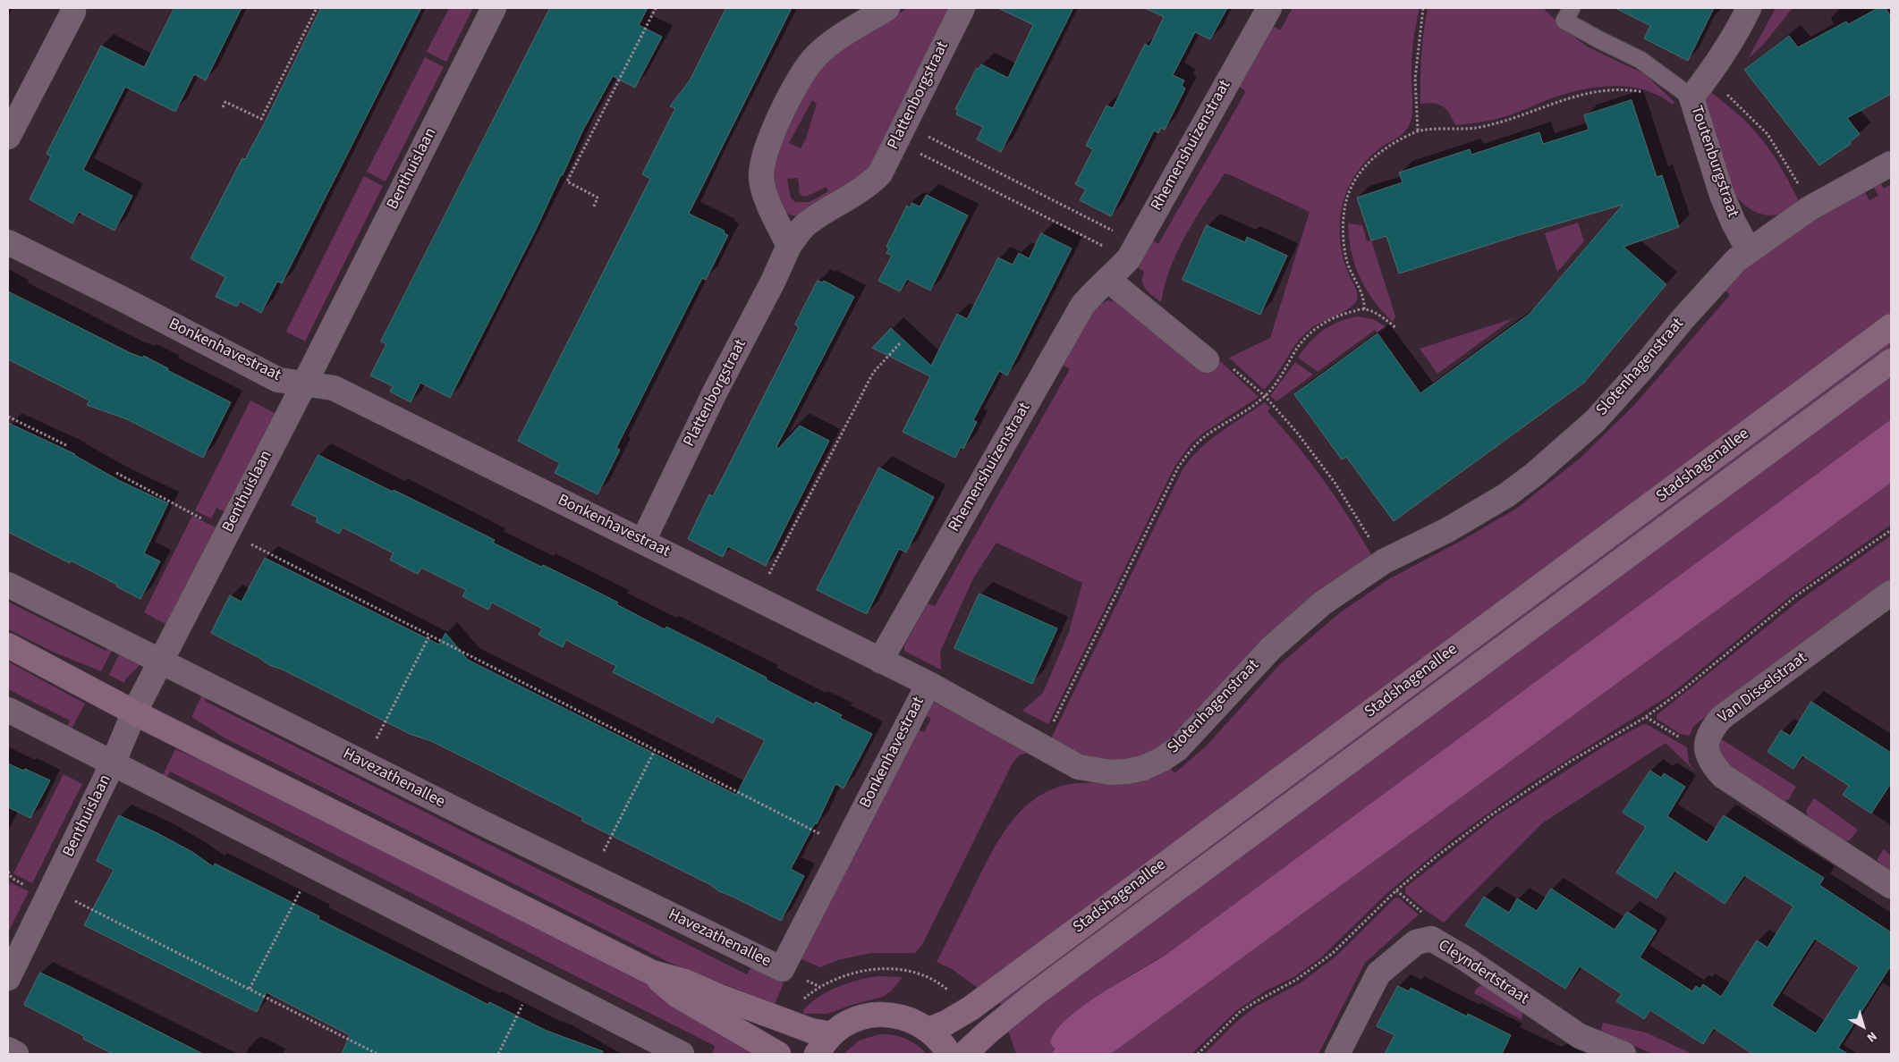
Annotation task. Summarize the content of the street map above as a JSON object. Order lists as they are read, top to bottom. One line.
{"streets":{"main road":["Stadshagenallee"],"street":["Plattenborgstraat","Rhemenshuizenstraat","Toutenburgstraat","Benthuislaan","Bonkenhavestraat","Slotenhagenstraat","Van Disselstraat","Havezathenallee","Cleyndertstraat"]},"crossings":[["Plattenborgstraat","Bonkenhavestraat"],["Rhemenshuizenstraat","Bonkenhavestraat"],["Toutenburgstraat","Slotenhagenstraat"],["Benthuislaan","Bonkenhavestraat"],["Benthuislaan","Havezathenallee"],["Bonkenhavestraat","Slotenhagenstraat"],["Bonkenhavestraat","Havezathenallee"]],"north":"bottom right"}
